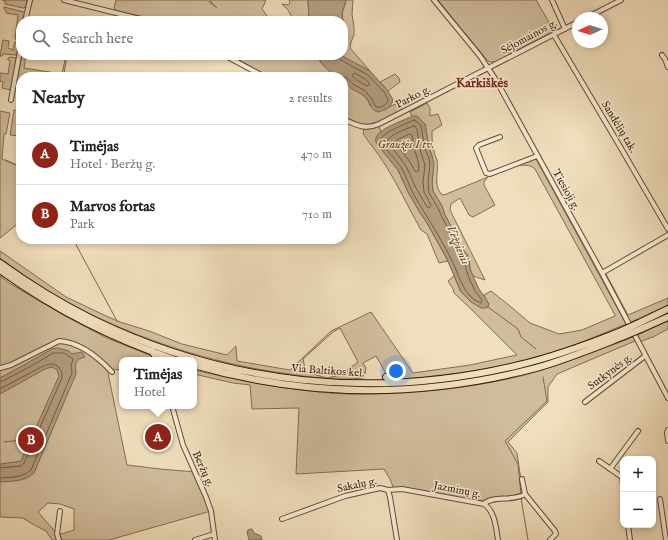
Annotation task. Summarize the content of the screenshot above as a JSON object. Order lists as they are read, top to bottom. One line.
{"streets":{"highway":["Via Baltikos kel."],"street":["Sėjomainos g.","Parko g.","Sandėlių tak.","Tiesioji g.","Sutkynės g.","Beržų g.","Sakalų g.","Jazminų g."]},"crossings":[["Sėjomainos g.","Parko g."],["Sėjomainos g.","Sandėlių tak."],["Sėjomainos g.","Tiesioji g."],["Parko g.","Tiesioji g."],["Tiesioji g.","Sutkynės g."],["Sakalų g.","Jazminų g."]],"districts":["Karkiškės"],"water":["Graužės I tv.","Vėžpienis"],"north":"left","page":{"search":"Search here","heading":["Nearby","2 results"],"list":[{"mark":"A","name":"Timėjas","note":"Hotel · Beržų g.","value":"470 m"},{"mark":"B","name":"Marvos fortas","note":"Park","value":"710 m"}],"popup":["Timėjas","Hotel"],"pins":["A","B"],"map_buttons":["+","−"]}}
